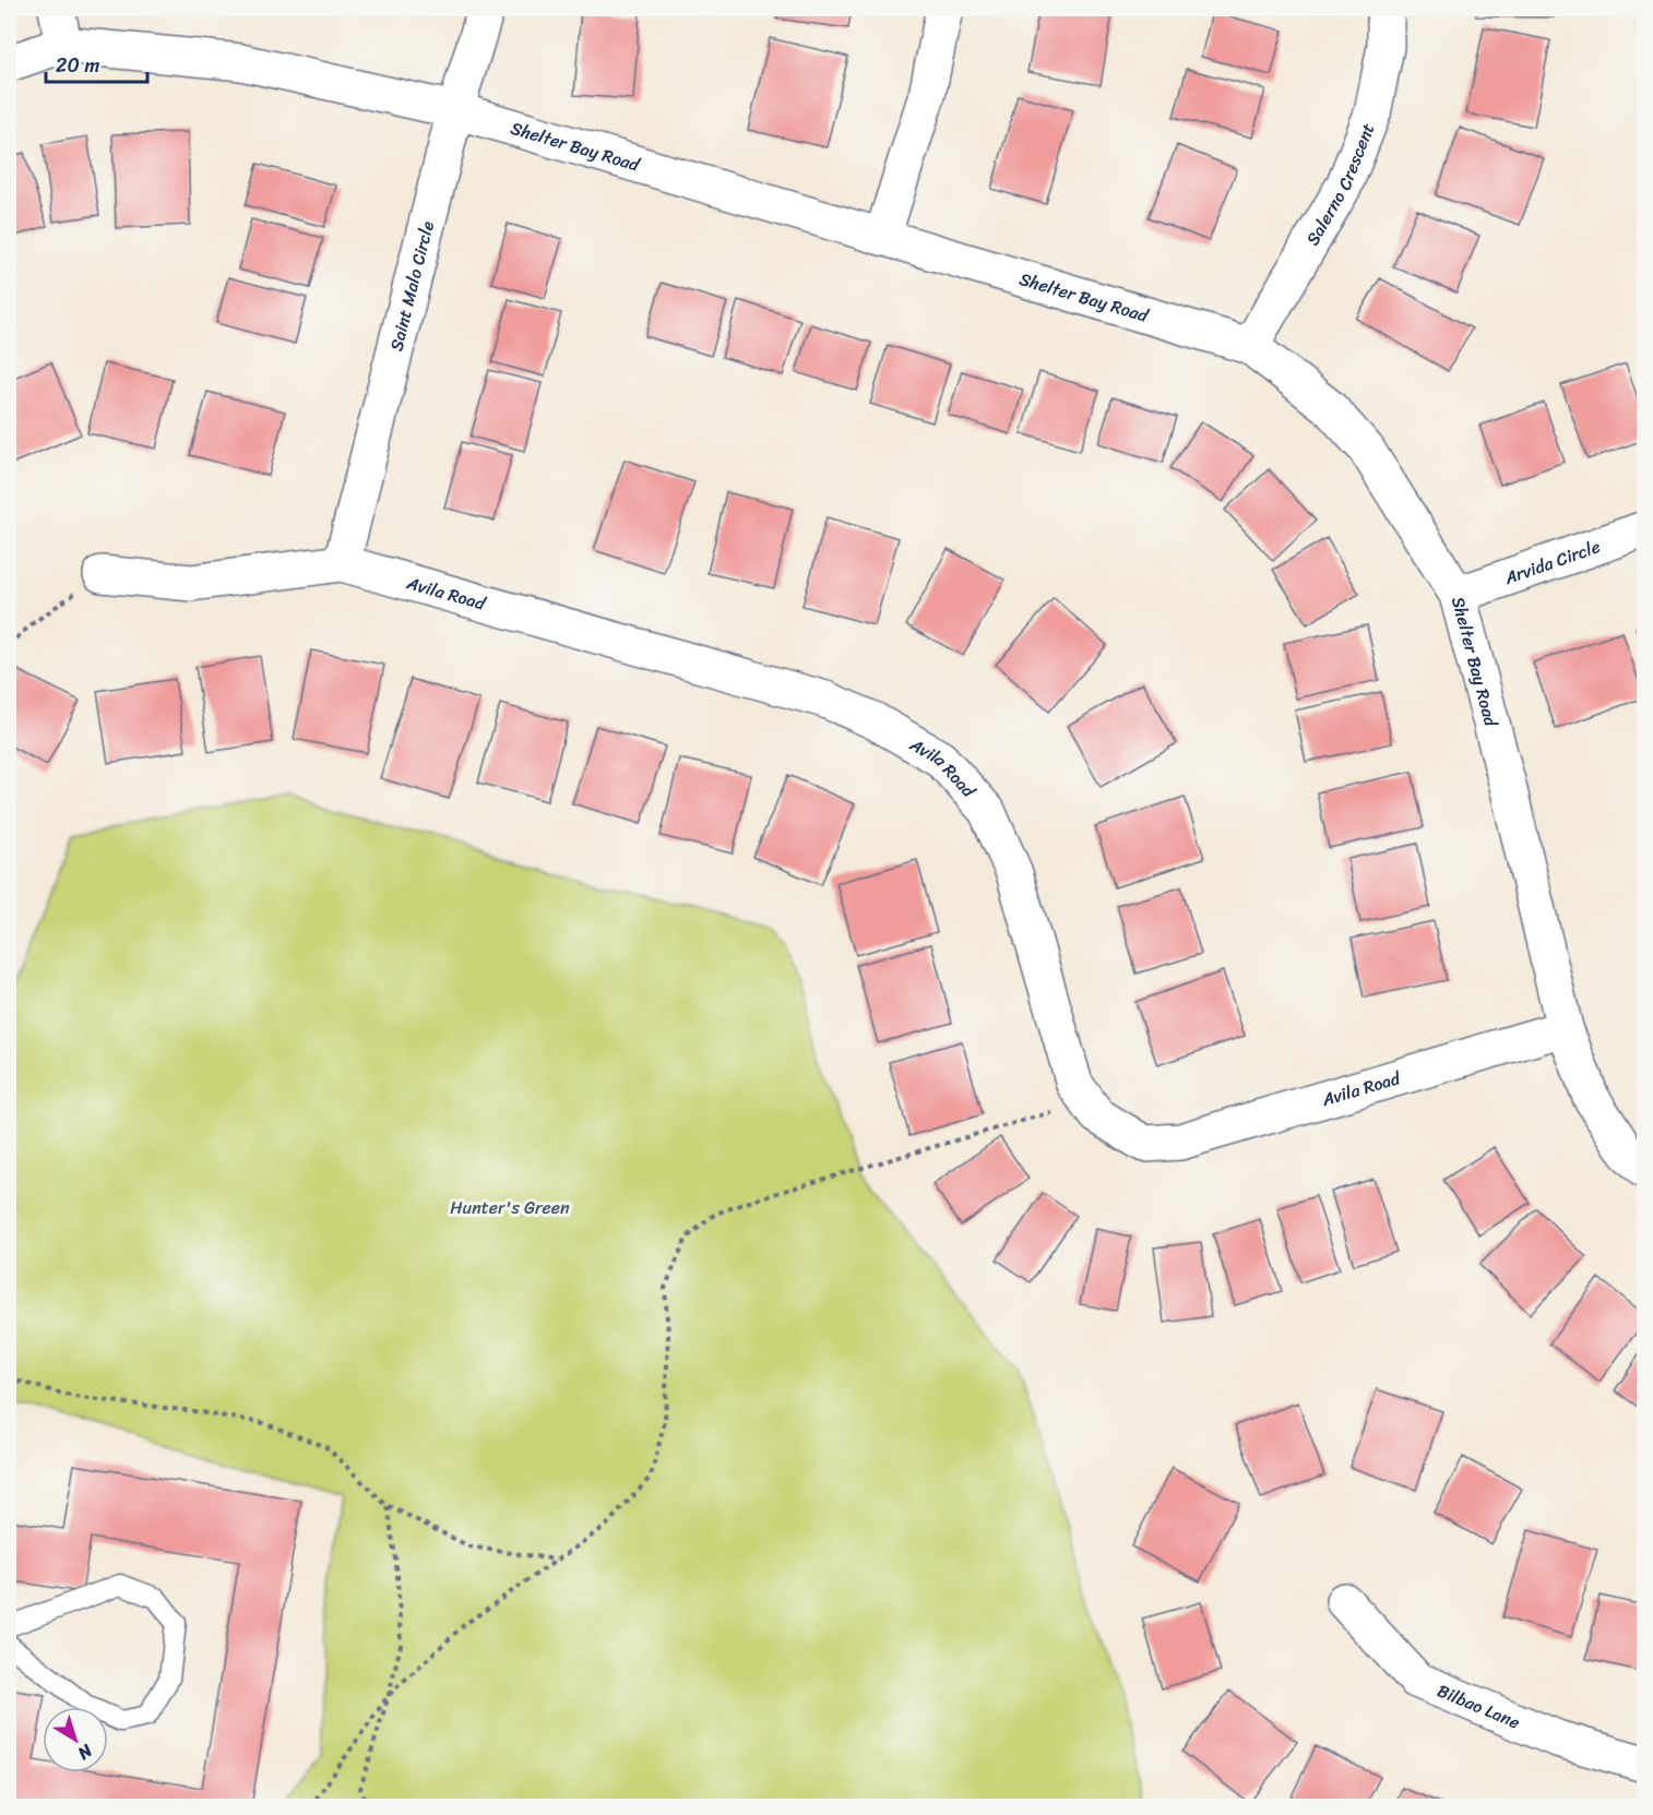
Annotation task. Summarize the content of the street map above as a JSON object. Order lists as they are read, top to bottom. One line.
{"streets":{"street":["Shelter Bay Road","Salerno Crescent","Saint Malo Circle","Arvida Circle","Avila Road","Bilbao Lane"]},"crossings":[["Shelter Bay Road","Salerno Crescent"],["Shelter Bay Road","Saint Malo Circle"],["Shelter Bay Road","Arvida Circle"],["Shelter Bay Road","Avila Road"],["Saint Malo Circle","Avila Road"]],"parks":["Hunter's Green"],"scale_bar":"20 m","north":"bottom right"}
